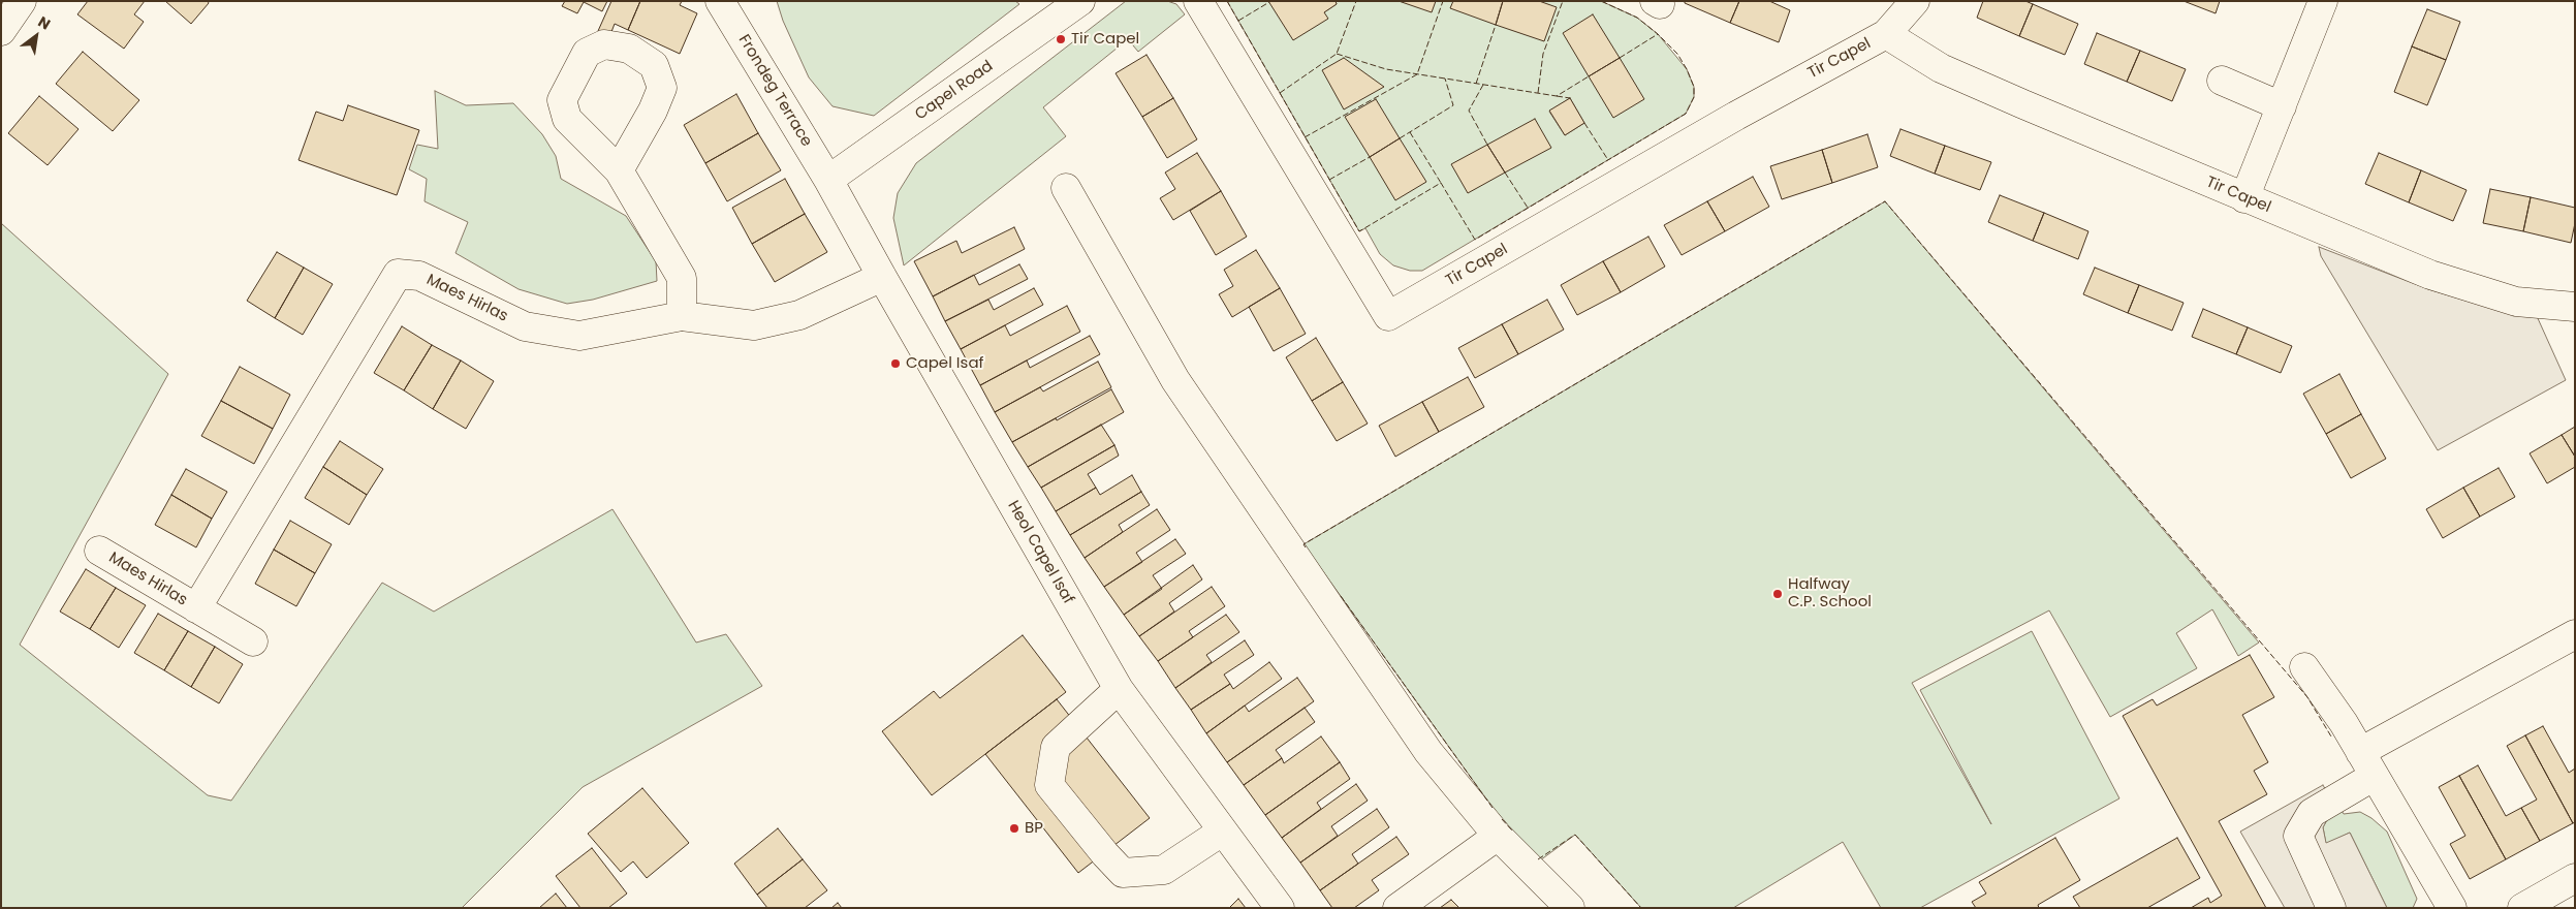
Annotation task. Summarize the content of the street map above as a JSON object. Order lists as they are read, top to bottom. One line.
{"streets":{"street":["Tir Capel","Frondeg Terrace","Capel Road","Maes Hirlas","Heol Capel Isaf"]},"crossings":[["Frondeg Terrace","Capel Road"],["Frondeg Terrace","Heol Capel Isaf"],["Capel Road","Heol Capel Isaf"],["Maes Hirlas","Heol Capel Isaf"]],"places":["Tir Capel","Capel Isaf","Halfway C.P. School","BP"],"north":"top right"}
